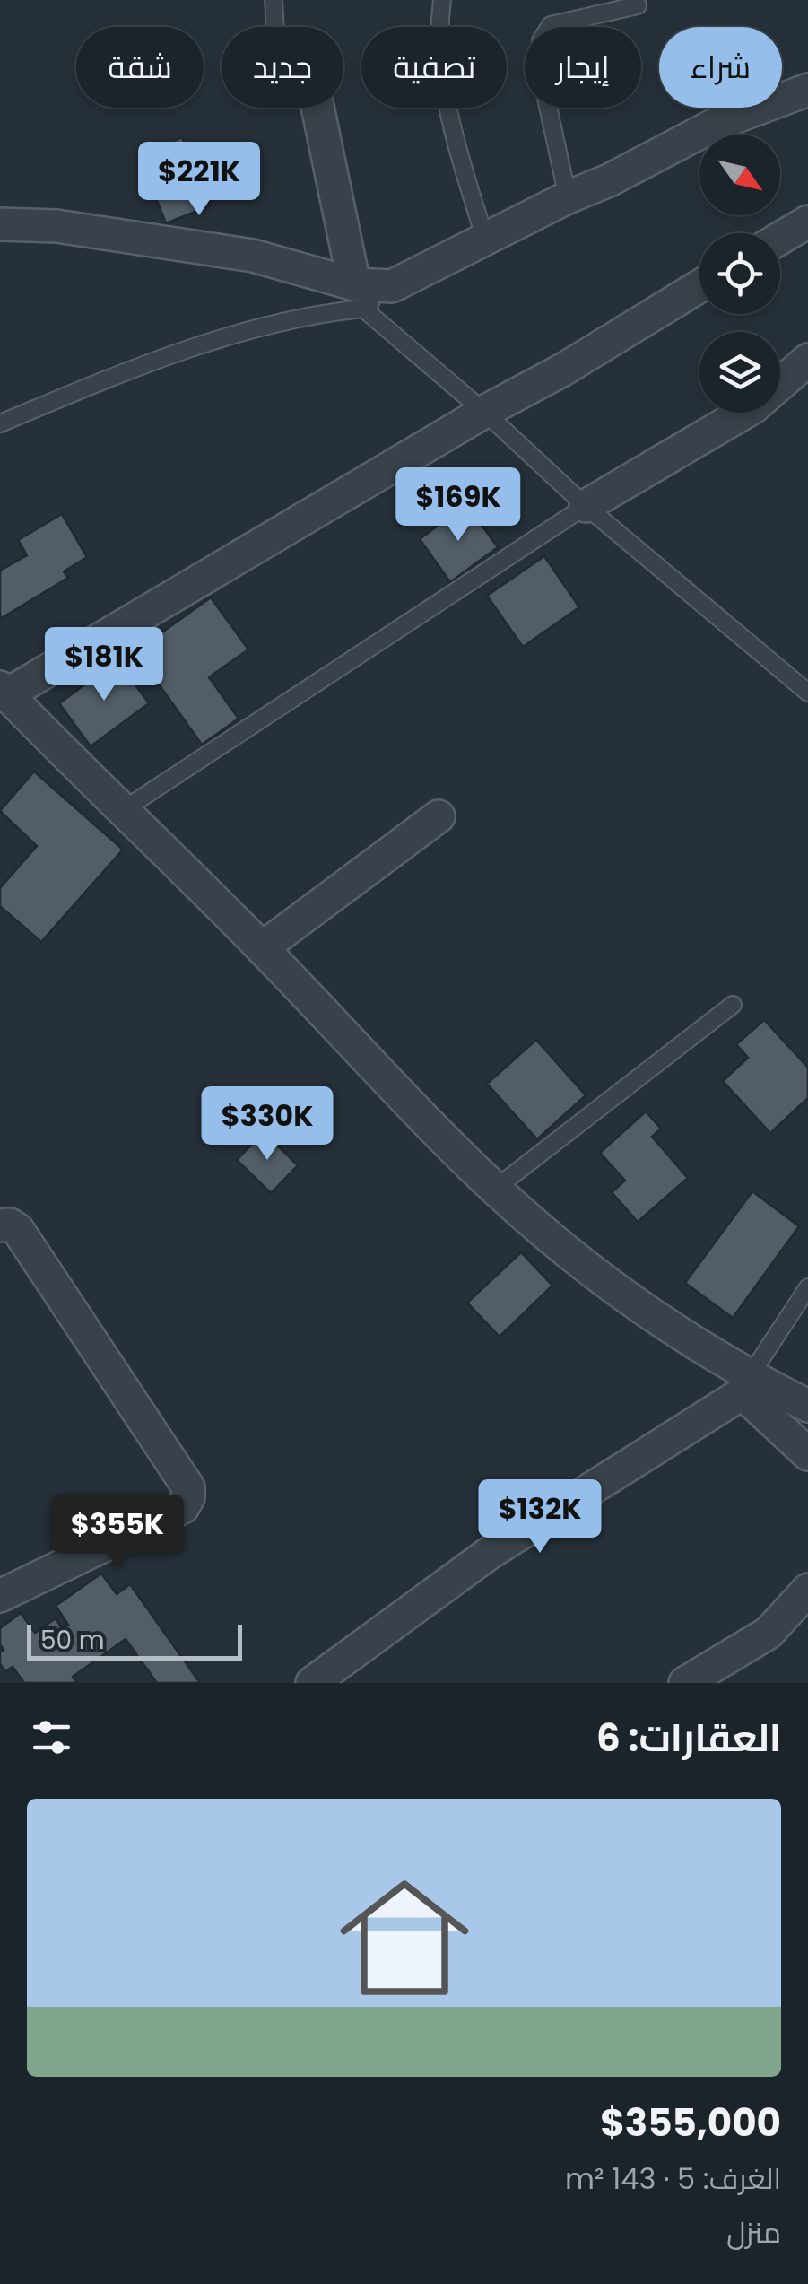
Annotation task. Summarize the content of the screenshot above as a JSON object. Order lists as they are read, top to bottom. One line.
{"scale_bar":"50 m","north":"bottom right","page":{"chip":["شراء","إيجار","تصفية","جديد","شقة"],"price":["$221K","$169K","$181K","$330K","$132K","$355K"],"scale":"50 m","heading":"العقارات: 6","list":[{"name":"$355,000","note":"الغرف: 5 · 143 m² · منزل"}]}}
